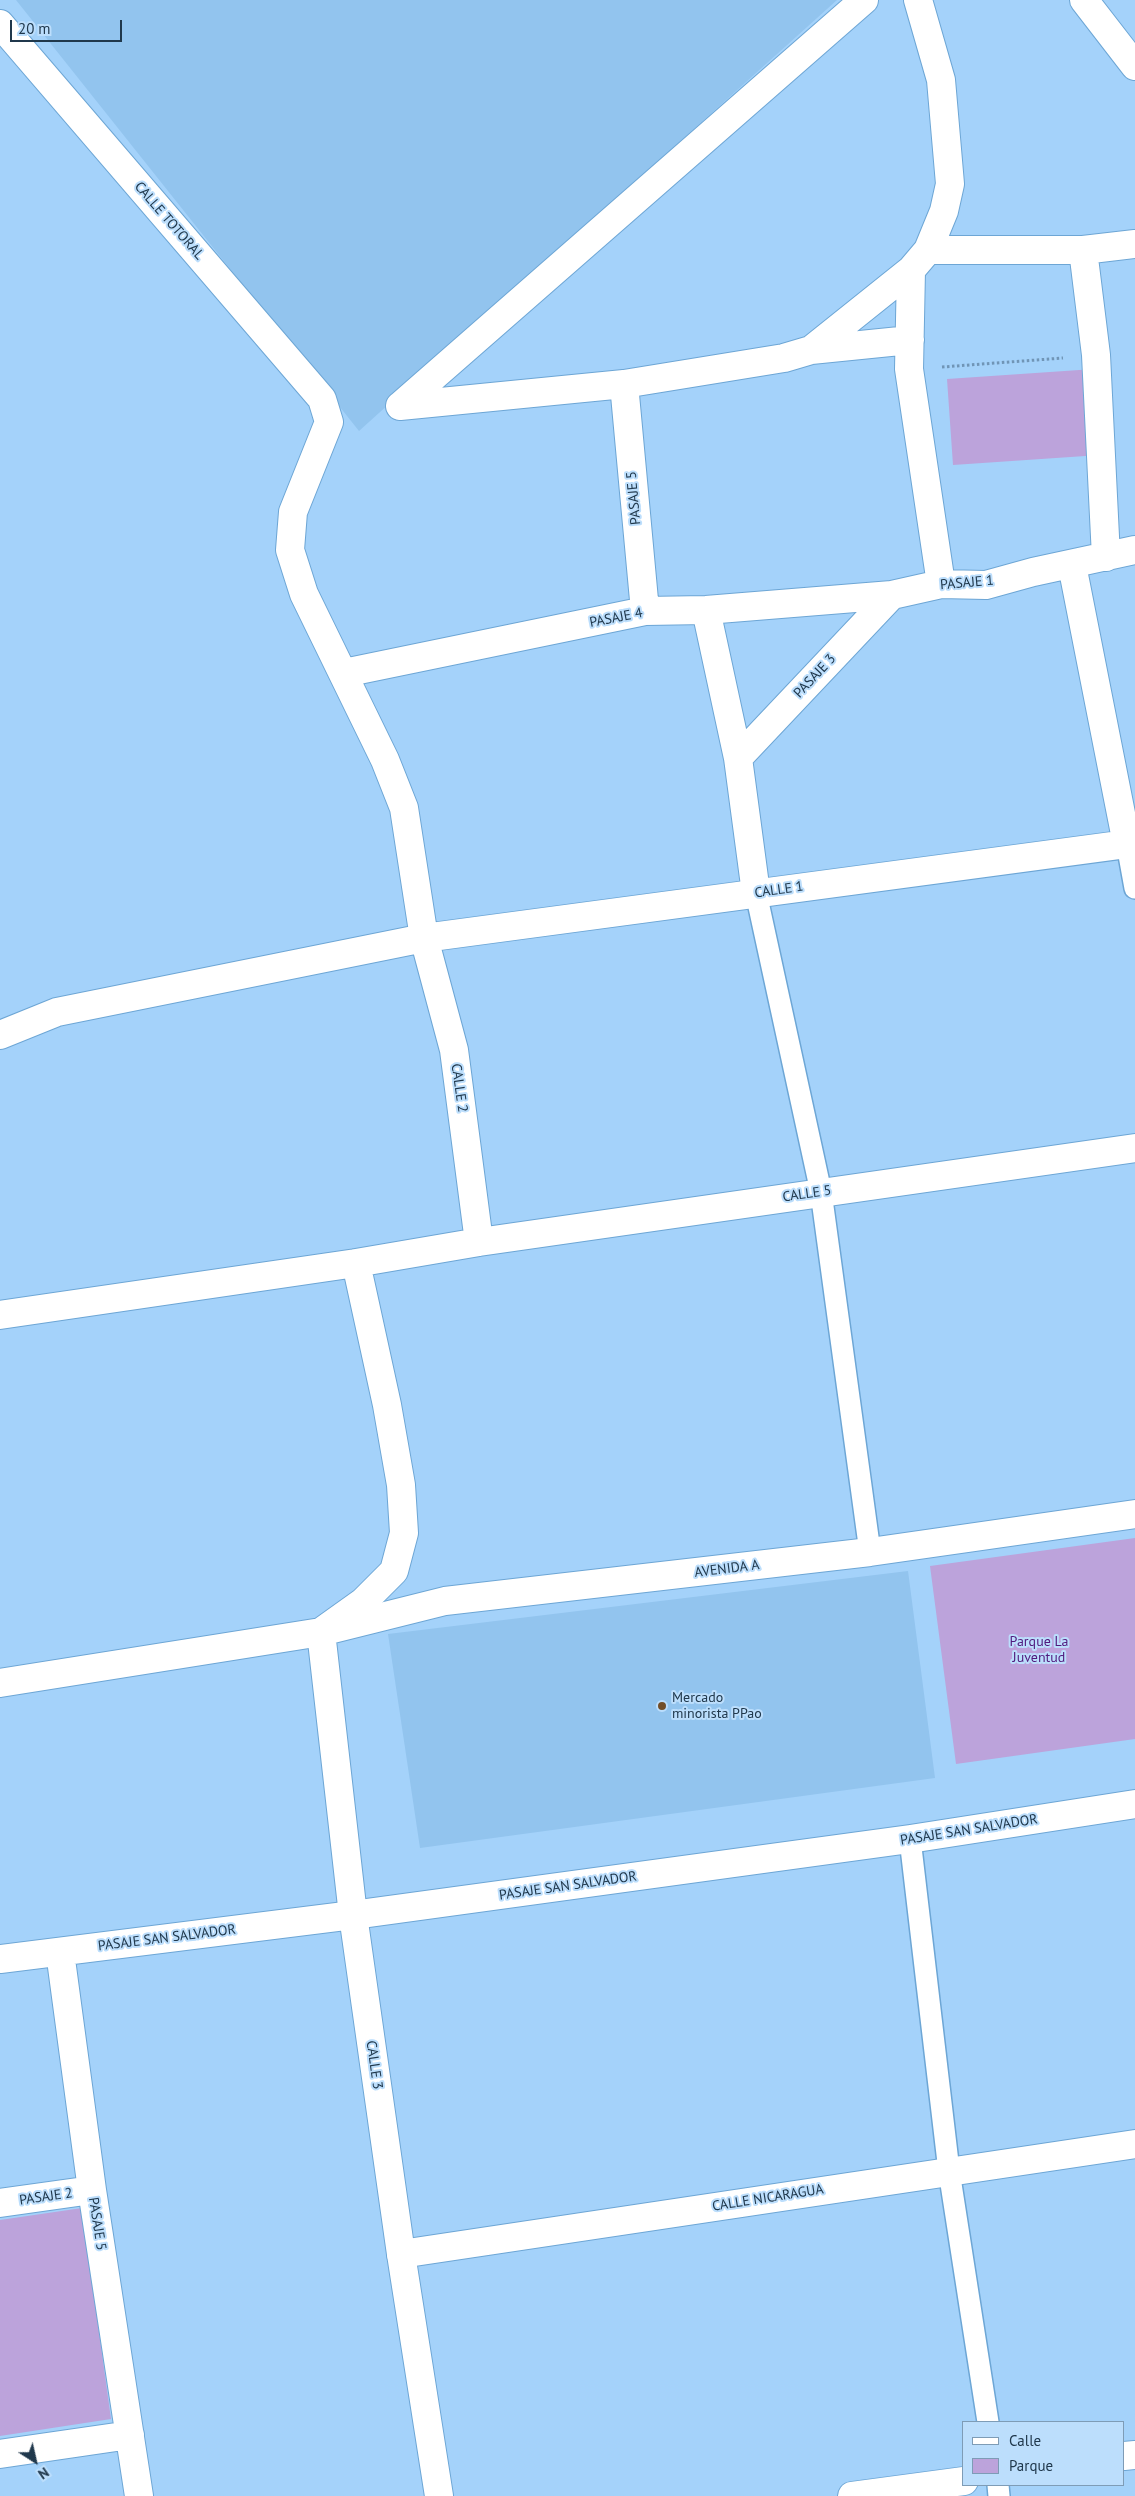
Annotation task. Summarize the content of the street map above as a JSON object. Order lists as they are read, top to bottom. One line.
{"streets":{"street":["CALLE TOTORAL","PASAJE 5","PASAJE 1","PASAJE 4","PASAJE 3","CALLE 1","CALLE 2","CALLE 5","AVENIDA A","PASAJE SAN SALVADOR","CALLE 3","PASAJE 2","CALLE NICARAGUA"]},"crossings":[["CALLE TOTORAL","CALLE 2"],["PASAJE 5","PASAJE 4"],["PASAJE 5","PASAJE SAN SALVADOR"],["PASAJE 5","PASAJE 2"],["PASAJE 1","PASAJE 4"],["PASAJE 1","PASAJE 3"],["PASAJE 4","PASAJE 3"],["PASAJE 4","CALLE 2"],["CALLE 1","CALLE 2"],["CALLE 2","CALLE 5"],["AVENIDA A","CALLE 3"],["PASAJE SAN SALVADOR","CALLE 3"],["CALLE 3","CALLE NICARAGUA"]],"parks":["Parque La Juventud"],"places":["Mercado minorista PPao"],"legend":["Calle","Parque"],"scale_bar":"20 m","north":"bottom right"}
